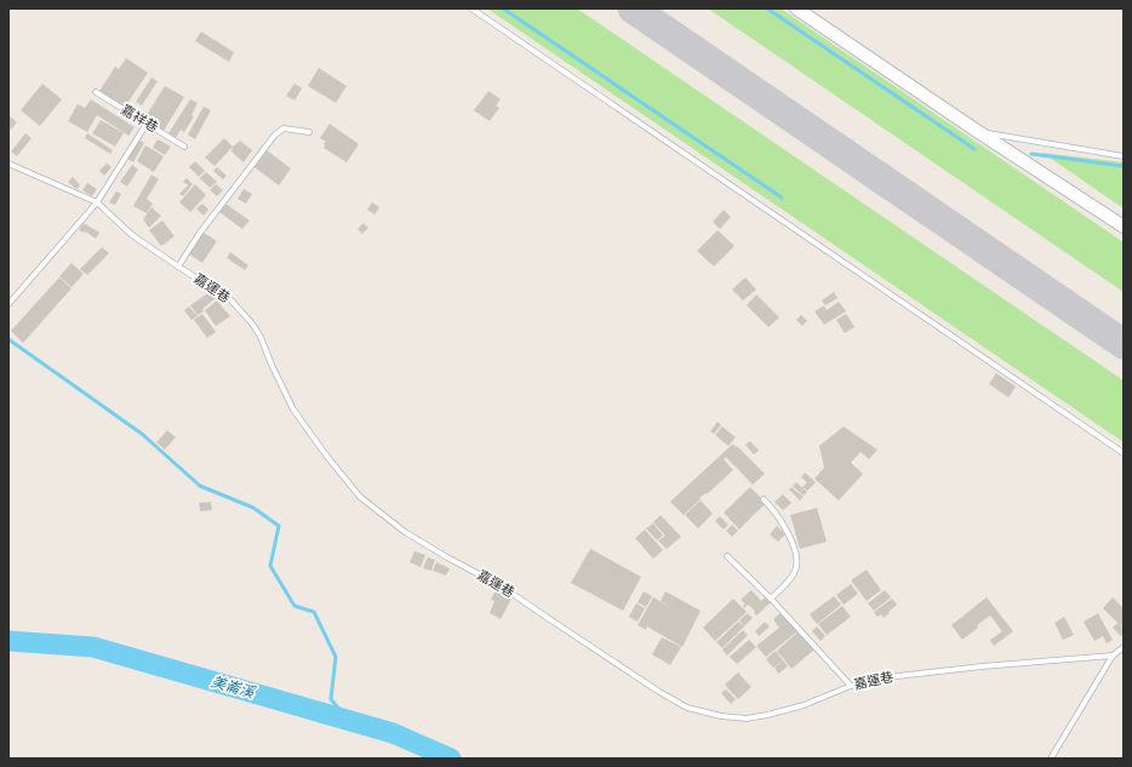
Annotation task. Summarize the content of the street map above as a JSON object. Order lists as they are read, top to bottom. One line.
{"streets":{"lane":["嘉祥巷","嘉運巷"]},"water":["美崙溪"]}
